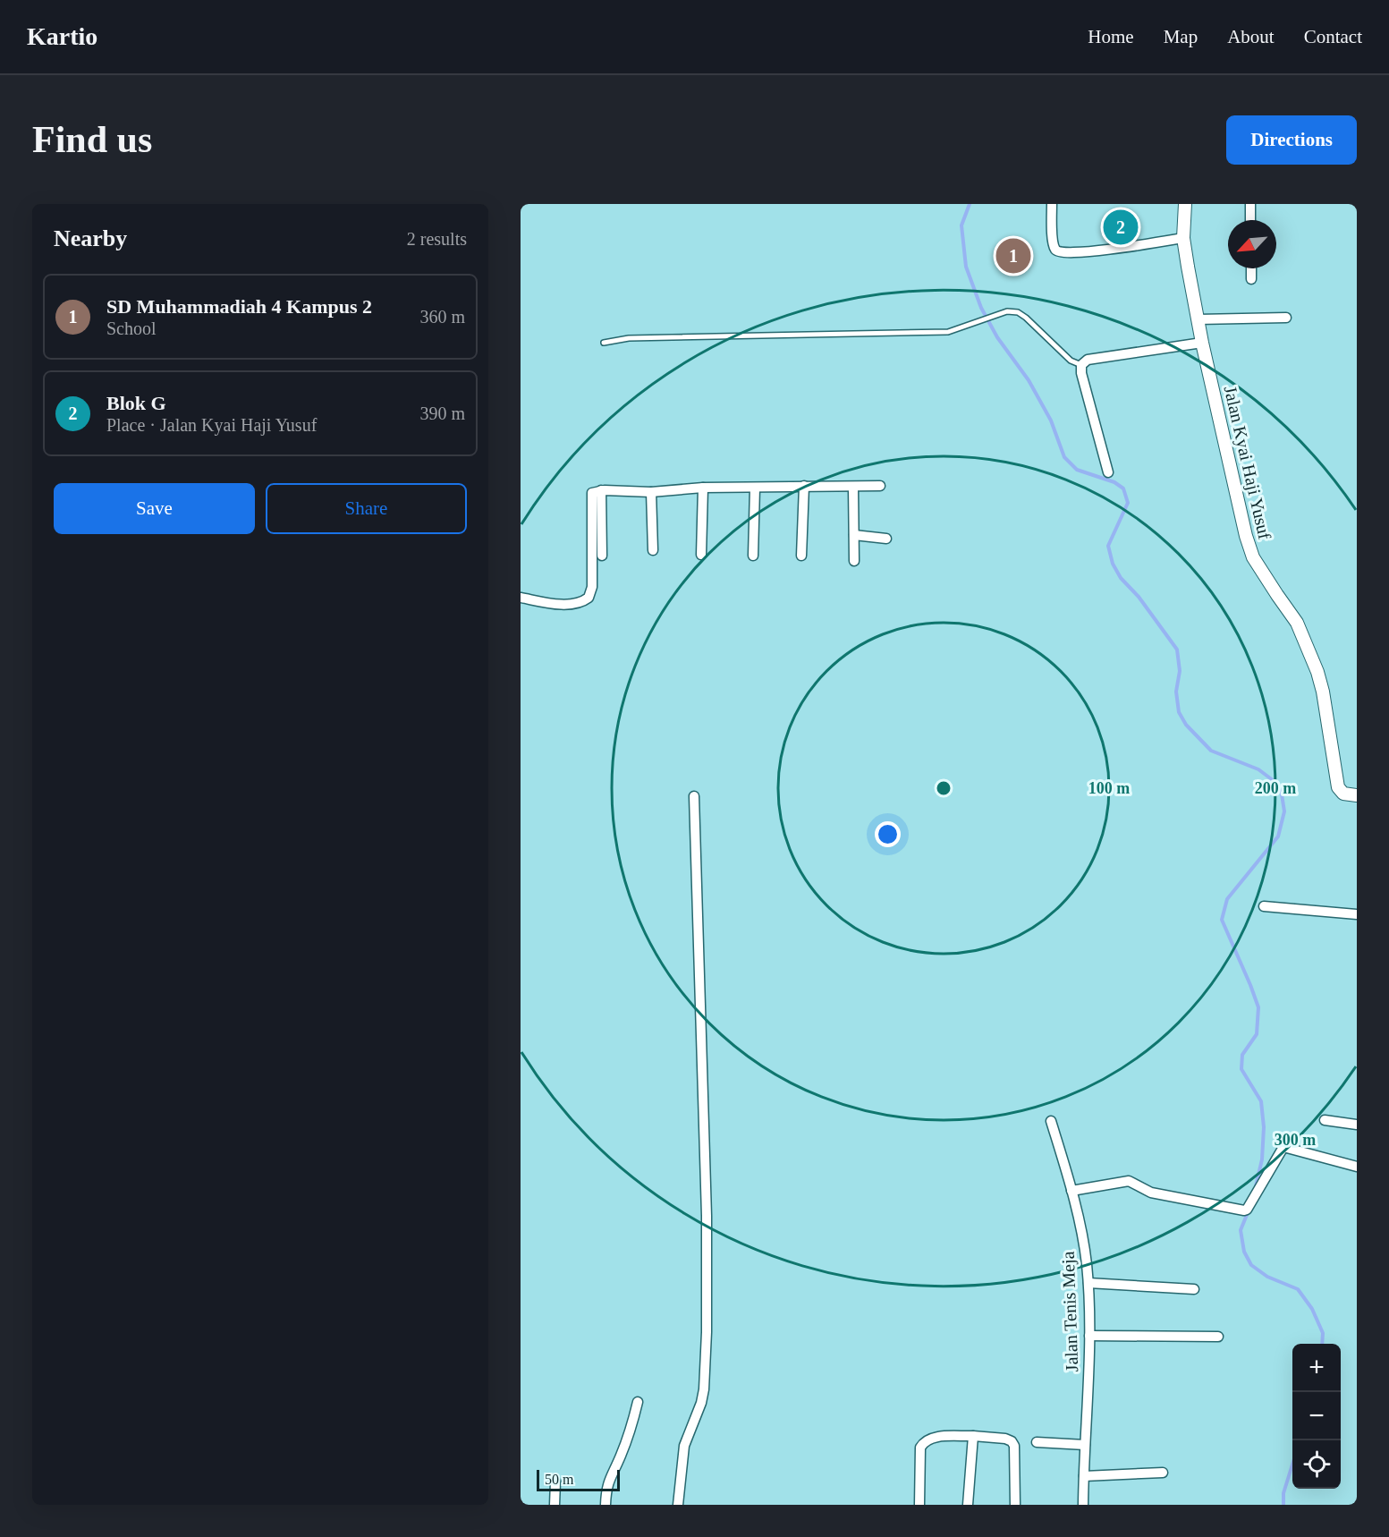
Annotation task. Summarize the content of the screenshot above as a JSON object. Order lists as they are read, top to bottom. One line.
{"streets":{"street":["Jalan Kyai Haji Yusuf","Jalan Tenis Meja"]},"scale_bar":"50 m","north":"bottom left","page":{"header":"Kartio","nav":["Home","Map","About","Contact"],"buttons":["Directions",["Save","Share"]],"title":"Find us","heading":["Nearby","2 results"],"pins":["2","1"],"list":[{"mark":"1","name":"SD Muhammadiah 4 Kampus 2","note":"School","value":"360 m"},{"mark":"2","name":"Blok G","note":"Place · Jalan Kyai Haji Yusuf","value":"390 m"}],"map_buttons":["+","−"],"scale":"50 m"},"rings":["100 m","200 m","300 m"]}
